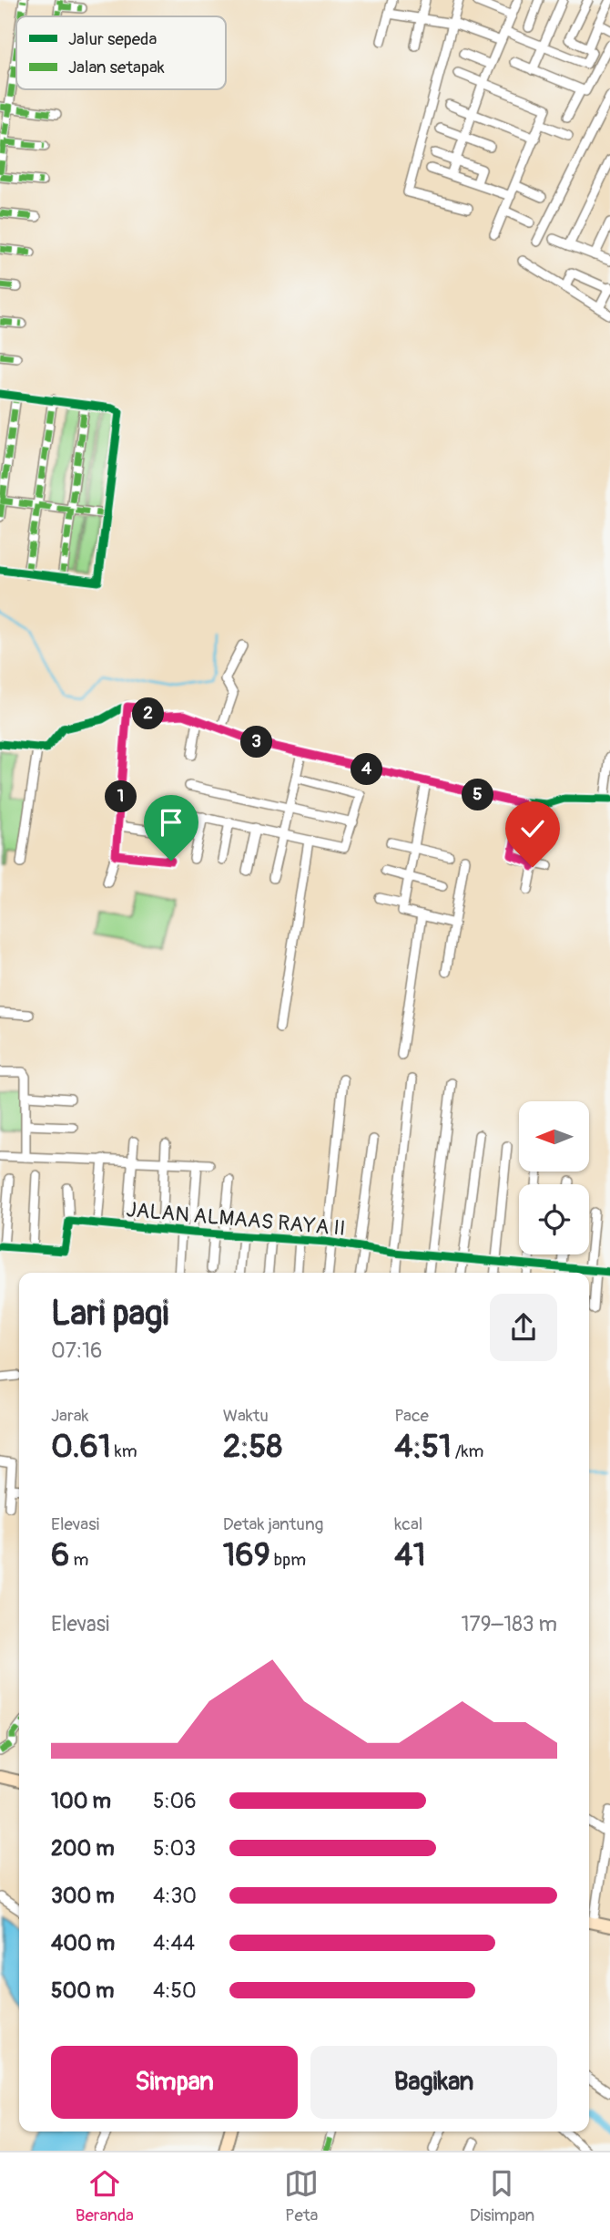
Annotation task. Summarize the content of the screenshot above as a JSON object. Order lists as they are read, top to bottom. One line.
{"streets":{"street":["JALAN ALMAAS RAYA II"]},"legend":["Jalur sepeda","Jalan setapak"],"north":"left","page":{"pins":["2","3","4","5","1"],"heading":["Lari pagi","07:16"],"stats":[["Jarak","0.61 km"],["Waktu","2:58"],["Pace","4:51 /km"],["Elevasi","6 m"],["Detak jantung","169 bpm"],["kcal","41"]],"chart":["Elevasi","179–183 m"],"list":[{"name":"100 m","note":"5:06"},{"name":"200 m","note":"5:03"},{"name":"300 m","note":"4:30"},{"name":"400 m","note":"4:44"},{"name":"500 m","note":"4:50"}],"buttons":["Simpan","Bagikan"],"tabs":["Beranda","Peta","Disimpan"]}}
